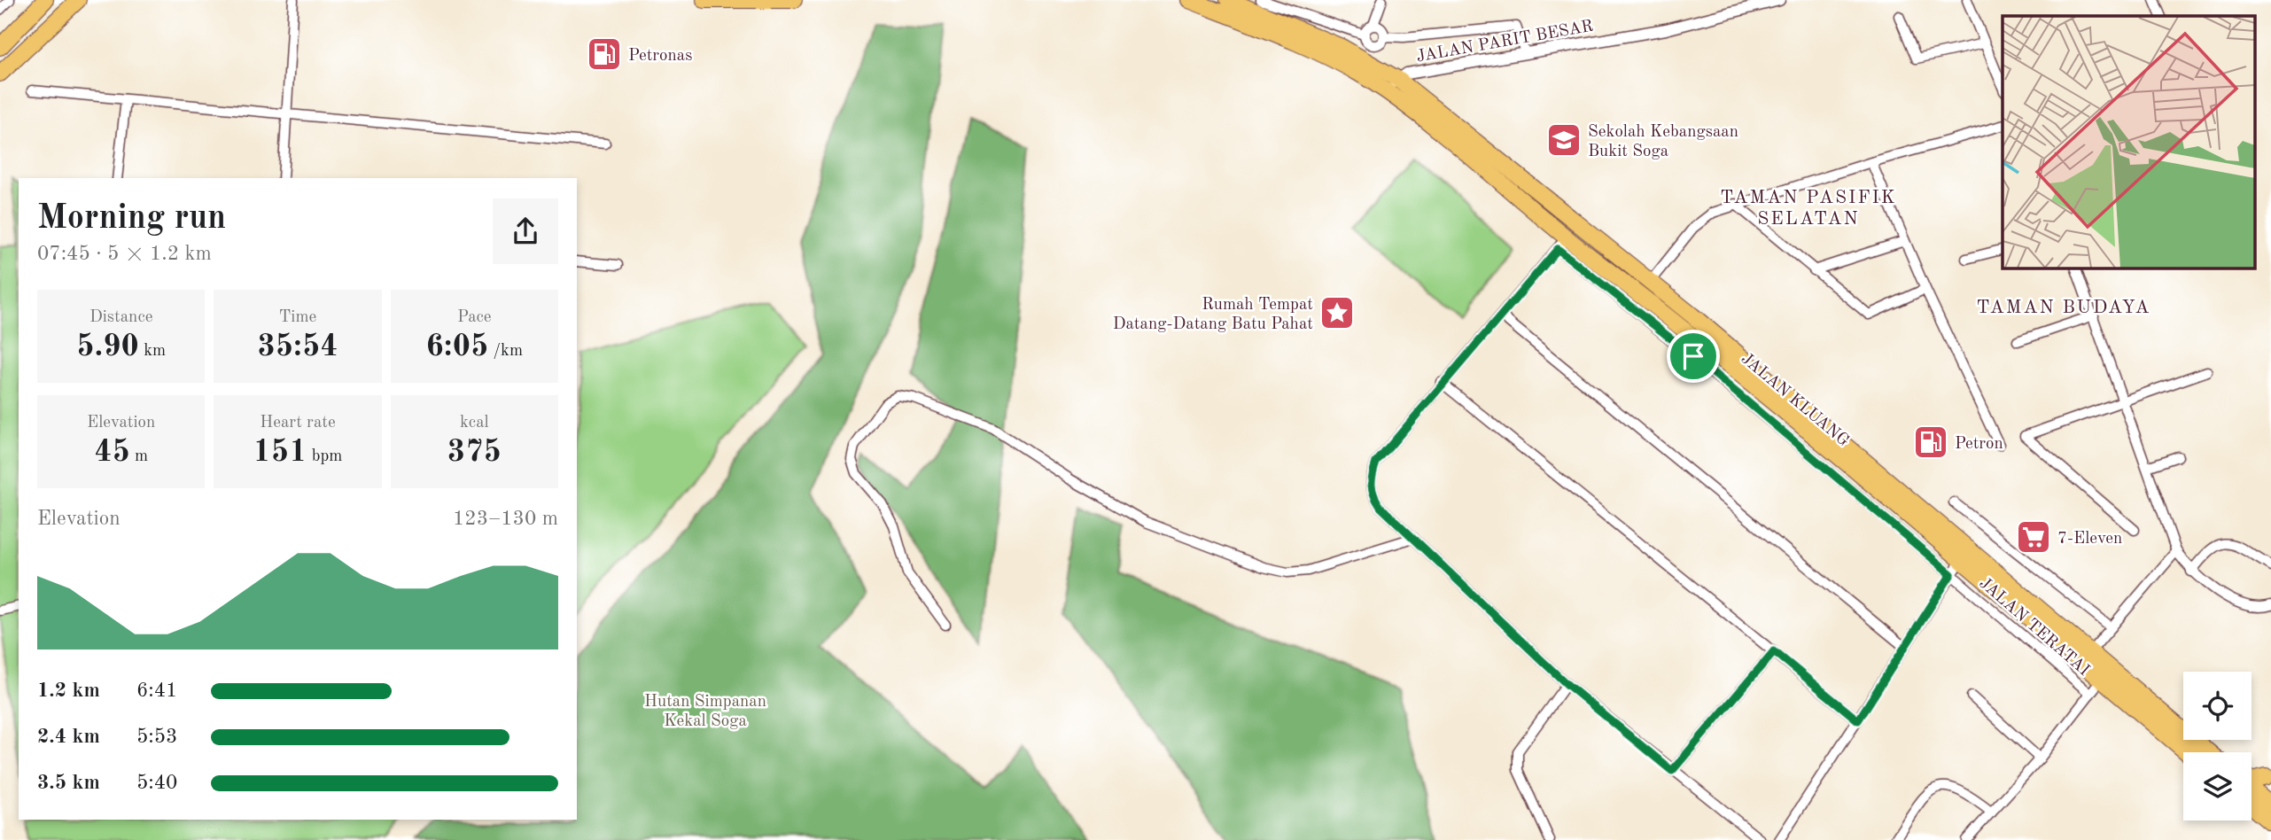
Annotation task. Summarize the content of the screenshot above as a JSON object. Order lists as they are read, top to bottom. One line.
{"streets":{"highway":["JALAN KLUANG"],"street":["JALAN PARIT BESAR","JALAN TERATAI"]},"crossings":[["JALAN PARIT BESAR","JALAN KLUANG"],["JALAN KLUANG","JALAN TERATAI"]],"districts":["TAMAN PASIFIK SELATAN","TAMAN BUDAYA"],"parks":["Hutan Simpanan Kekal Soga"],"places":{"fuel station":["Petronas","Petron"],"school or university":["Sekolah Kebangsaan Bukit Soga"],"place":["Rumah Tempat Datang-Datang Batu Pahat"],"supermarket":["7-Eleven"]},"page":{"heading":["Morning run","07:45 · 5 × 1.2 km"],"stats":[["Distance","5.90 km"],["Time","35:54"],["Pace","6:05 /km"],["Elevation","45 m"],["Heart rate","151 bpm"],["kcal","375"]],"chart":["Elevation","123–130 m"],"list":[{"name":"1.2 km","note":"6:41"},{"name":"2.4 km","note":"5:53"},{"name":"3.5 km","note":"5:40"}]}}
